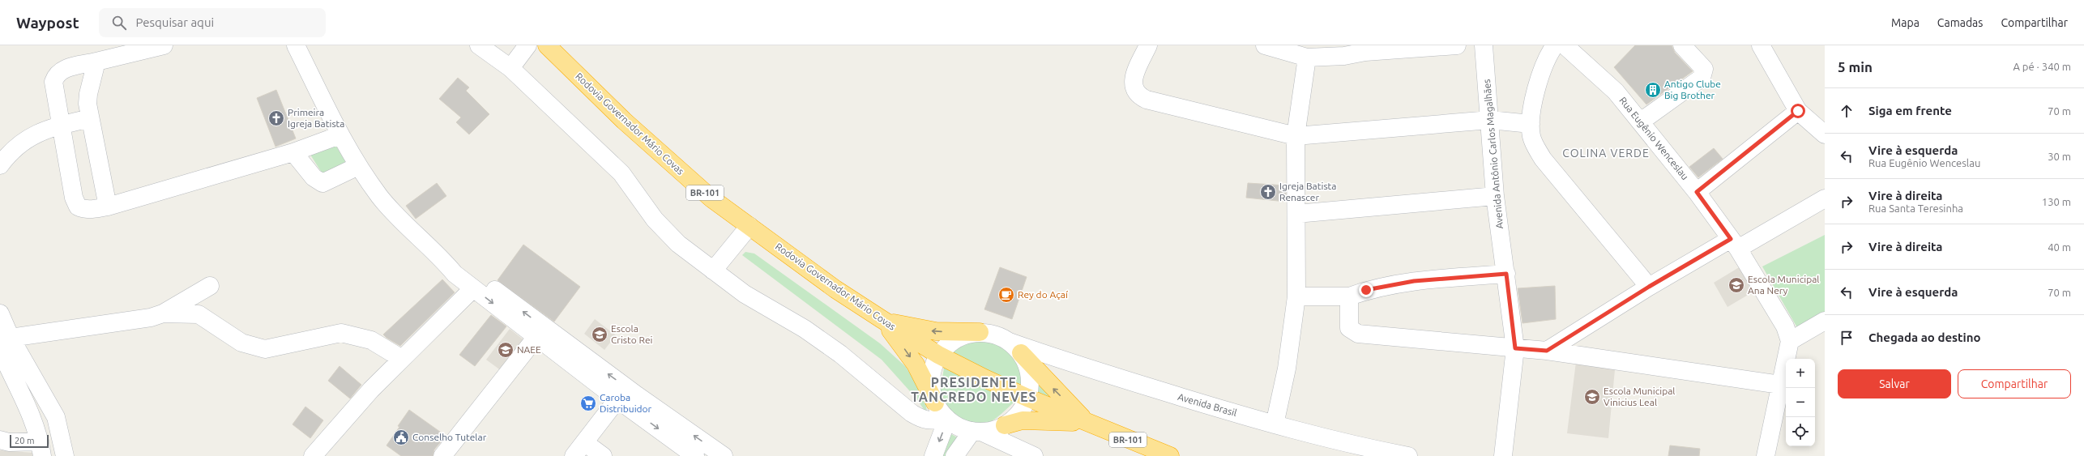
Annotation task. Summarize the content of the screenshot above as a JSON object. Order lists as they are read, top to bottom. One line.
{"streets":{"highway":["Rodovia Governador Mário Covas","BR-101"],"street":["Rua Eugênio Wenceslau","Avenida Antônio Carlos Magalhães","Avenida Brasil"]},"districts":["COLINA VERDE","PRESIDENTE TANCREDO NEVES"],"places":{"building":["Antigo Clube Big Brother"],"church":["Primeira Igreja Batista","Igreja Batista Renascer"],"school or university":["Escola Municipal Ana Nery","Escola Cristo Rei","NAEE","Escola Municipal Vinicius Leal"],"cafe":["Rey do Açaí"],"supermarket":["Caroba Distribuidor"],"public building":["Conselho Tutelar"]},"scale_bar":"20 m","page":{"header":"Waypost","search":"Pesquisar aqui","nav":["Mapa","Camadas","Compartilhar"],"heading":["5 min","A pé · 340 m"],"list":[["Siga em frente","70 m"],["Vire à esquerda","Rua Eugênio Wenceslau","30 m"],["Vire à direita","Rua Santa Teresinha","130 m"],["Vire à direita","40 m"],["Vire à esquerda","70 m"],"Chegada ao destino"],"map_buttons":["+","−"],"buttons":["Salvar","Compartilhar"],"scale":"20 m"}}
